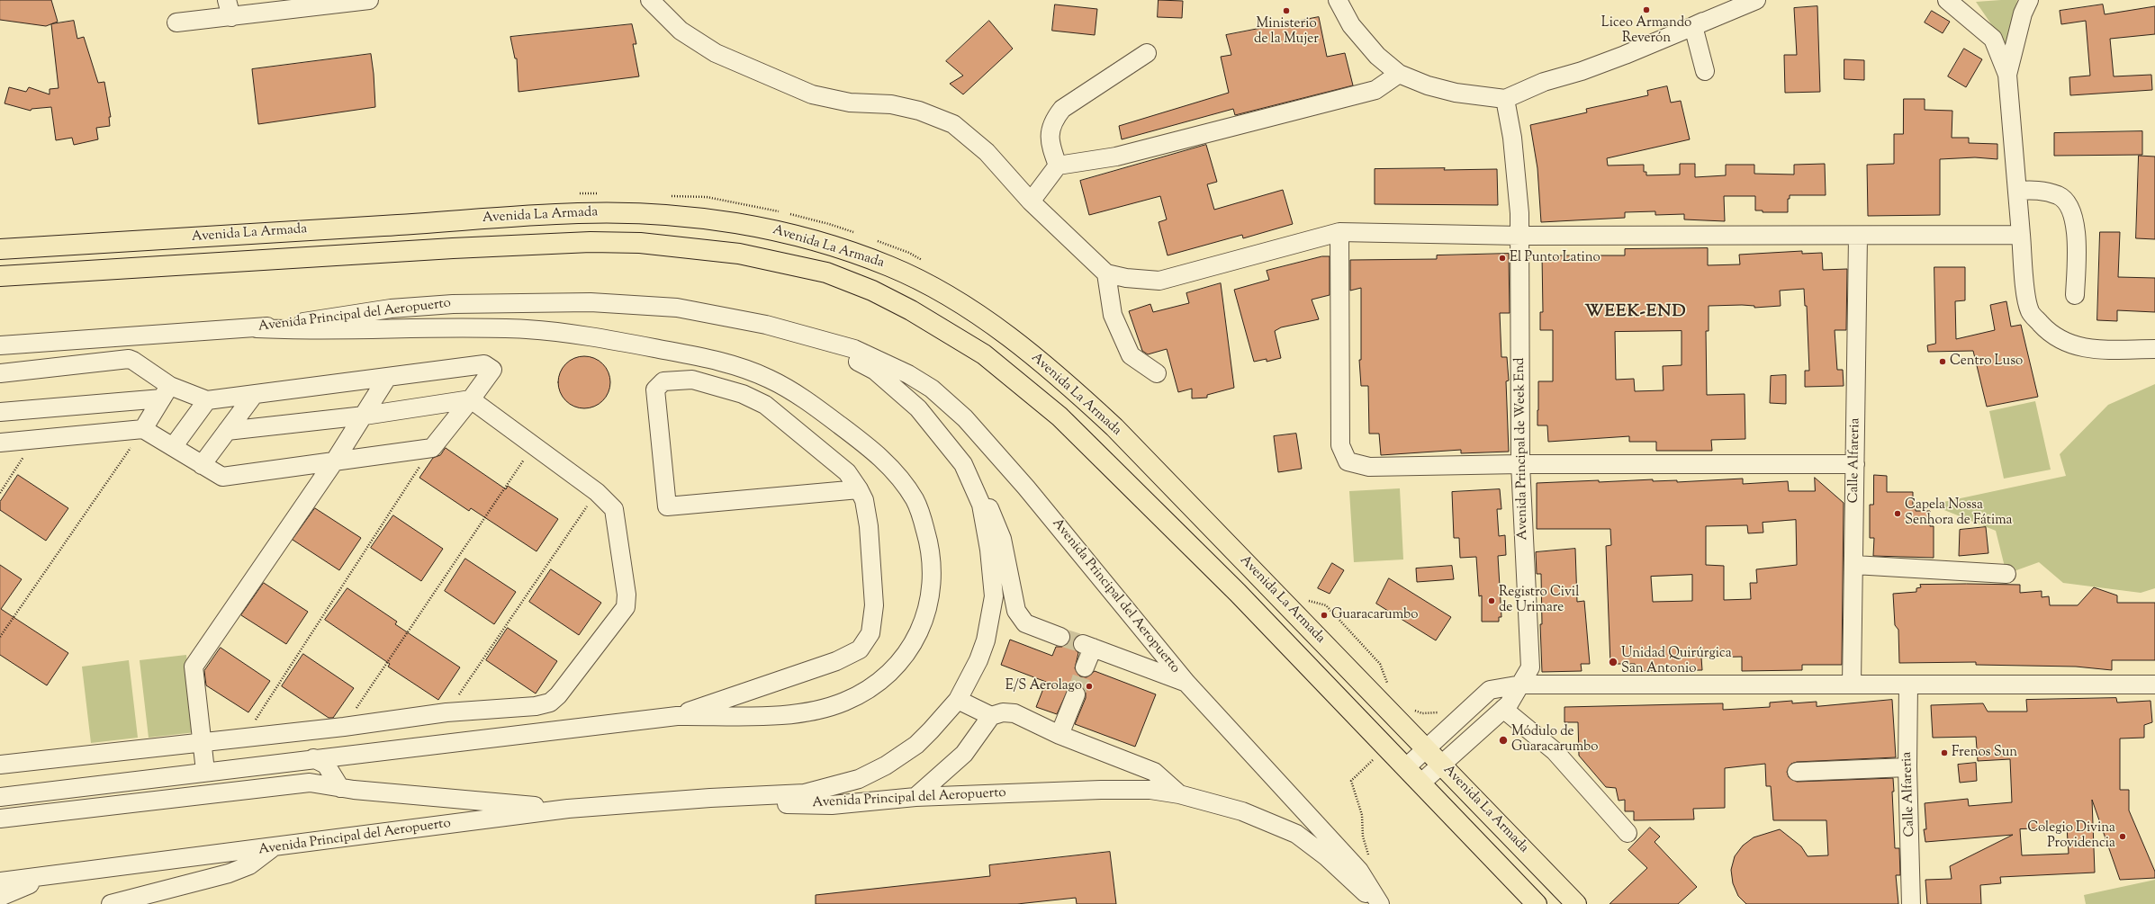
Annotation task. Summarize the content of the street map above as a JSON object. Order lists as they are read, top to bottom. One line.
{"streets":{"main road":["Avenida La Armada"],"street":["Avenida Principal del Aeropuerto","Avenida Principal de Week End","Calle Alfareria"]},"crossings":[["Avenida La Armada","Avenida Principal de Week End"]],"districts":["WEEK-END"],"places":["Liceo Armando Reverón","Ministerio de la Mujer","El Punto Latino","Centro Luso","Capela Nossa Senhora de Fátima","Registro Civil de Urimare","Guaracarumbo","Unidad Quirúrgica San Antonio","E/S Aerolago","Módulo de Guaracarumbo","Frenos Sun","Colegio Divina Providencia"]}
